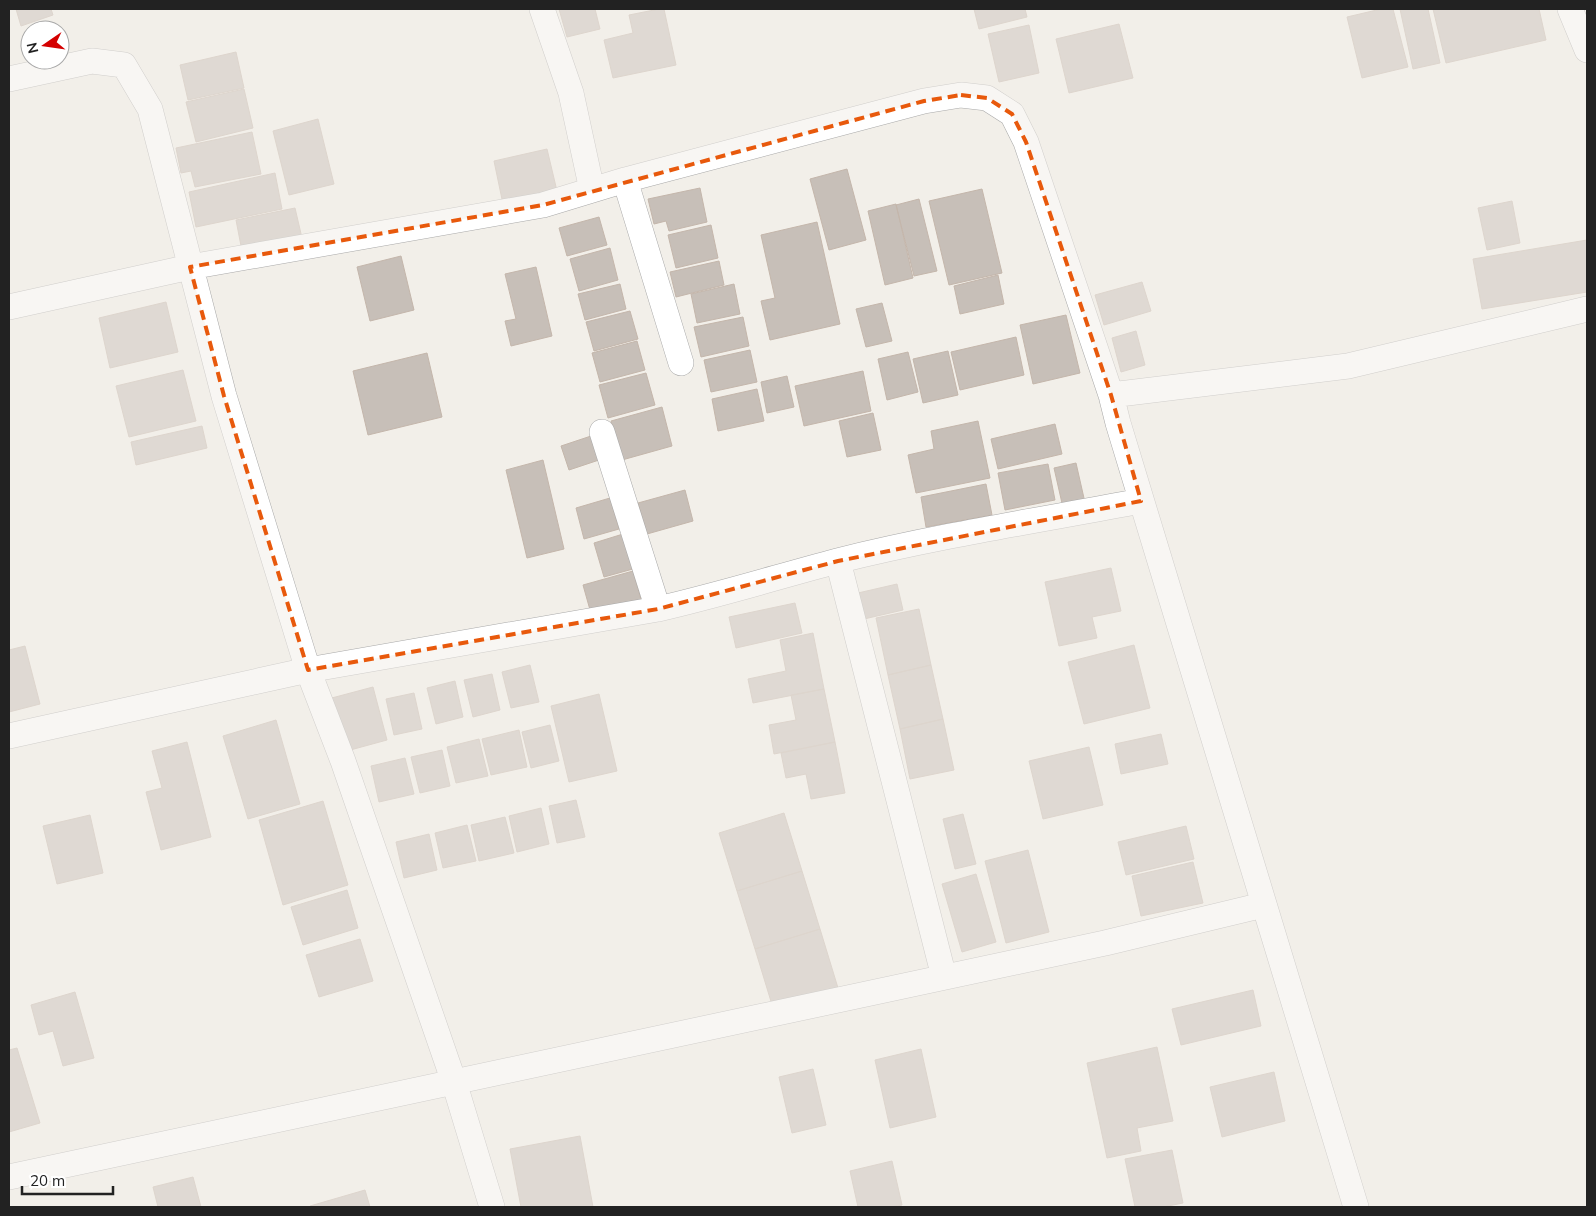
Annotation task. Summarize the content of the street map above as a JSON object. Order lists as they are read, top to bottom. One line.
{"scale_bar":"20 m","north":"left"}
